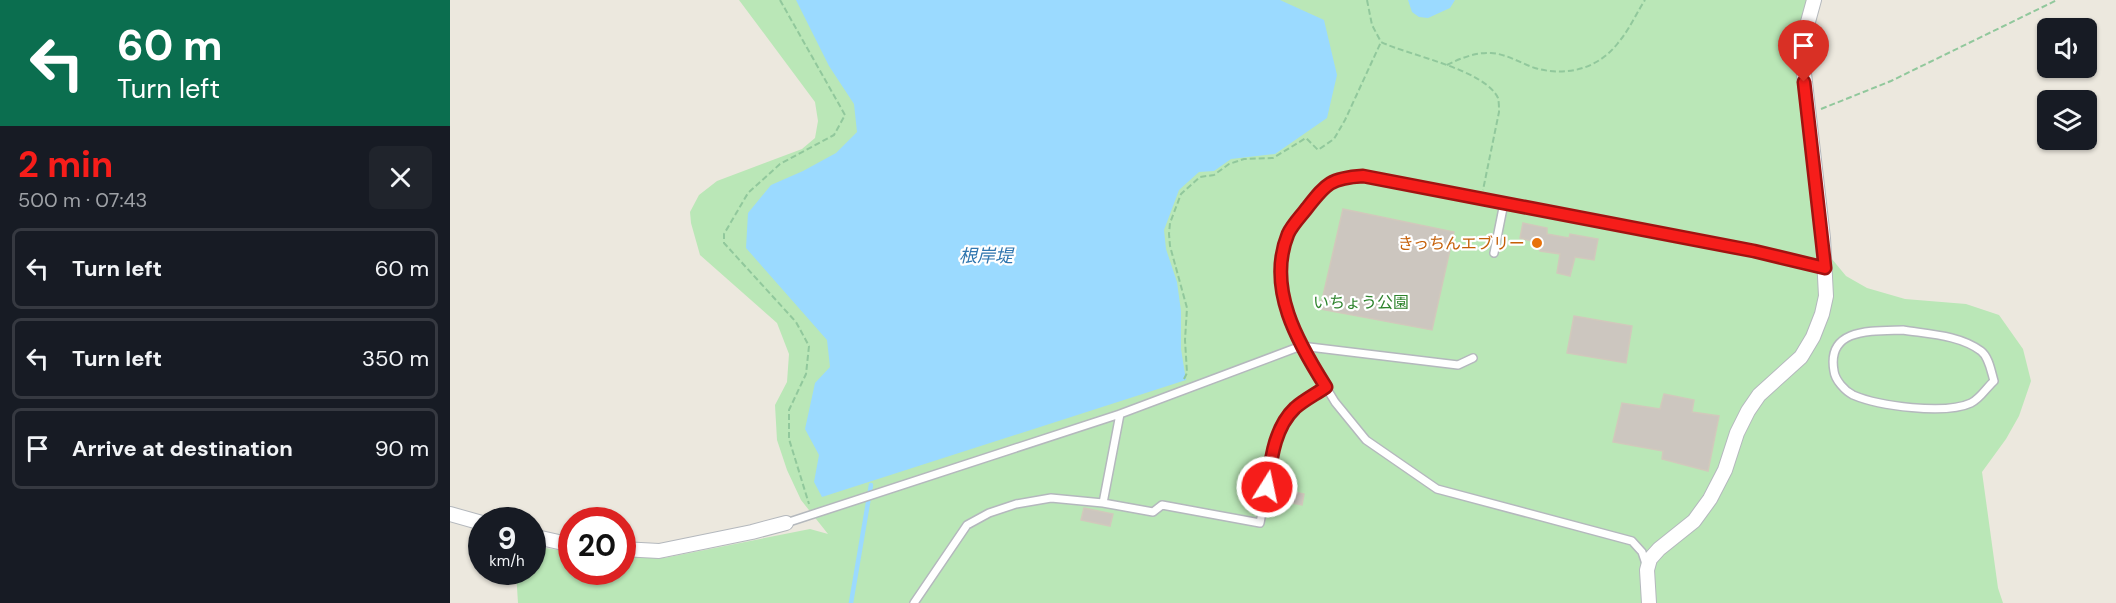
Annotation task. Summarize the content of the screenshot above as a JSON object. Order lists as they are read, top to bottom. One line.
{"water":["根岸堤"],"parks":["いちょう公園"],"places":["きっちんエブリー"],"page":{"turn":["60 m","Turn left"],"heading":["2 min","500 m · 07:43"],"list":[{"name":"Turn left","value":"60 m"},{"name":"Turn left","value":"350 m"},{"name":"Arrive at destination","value":"90 m"}],"speed":"9 km/h","limit":"20"}}
